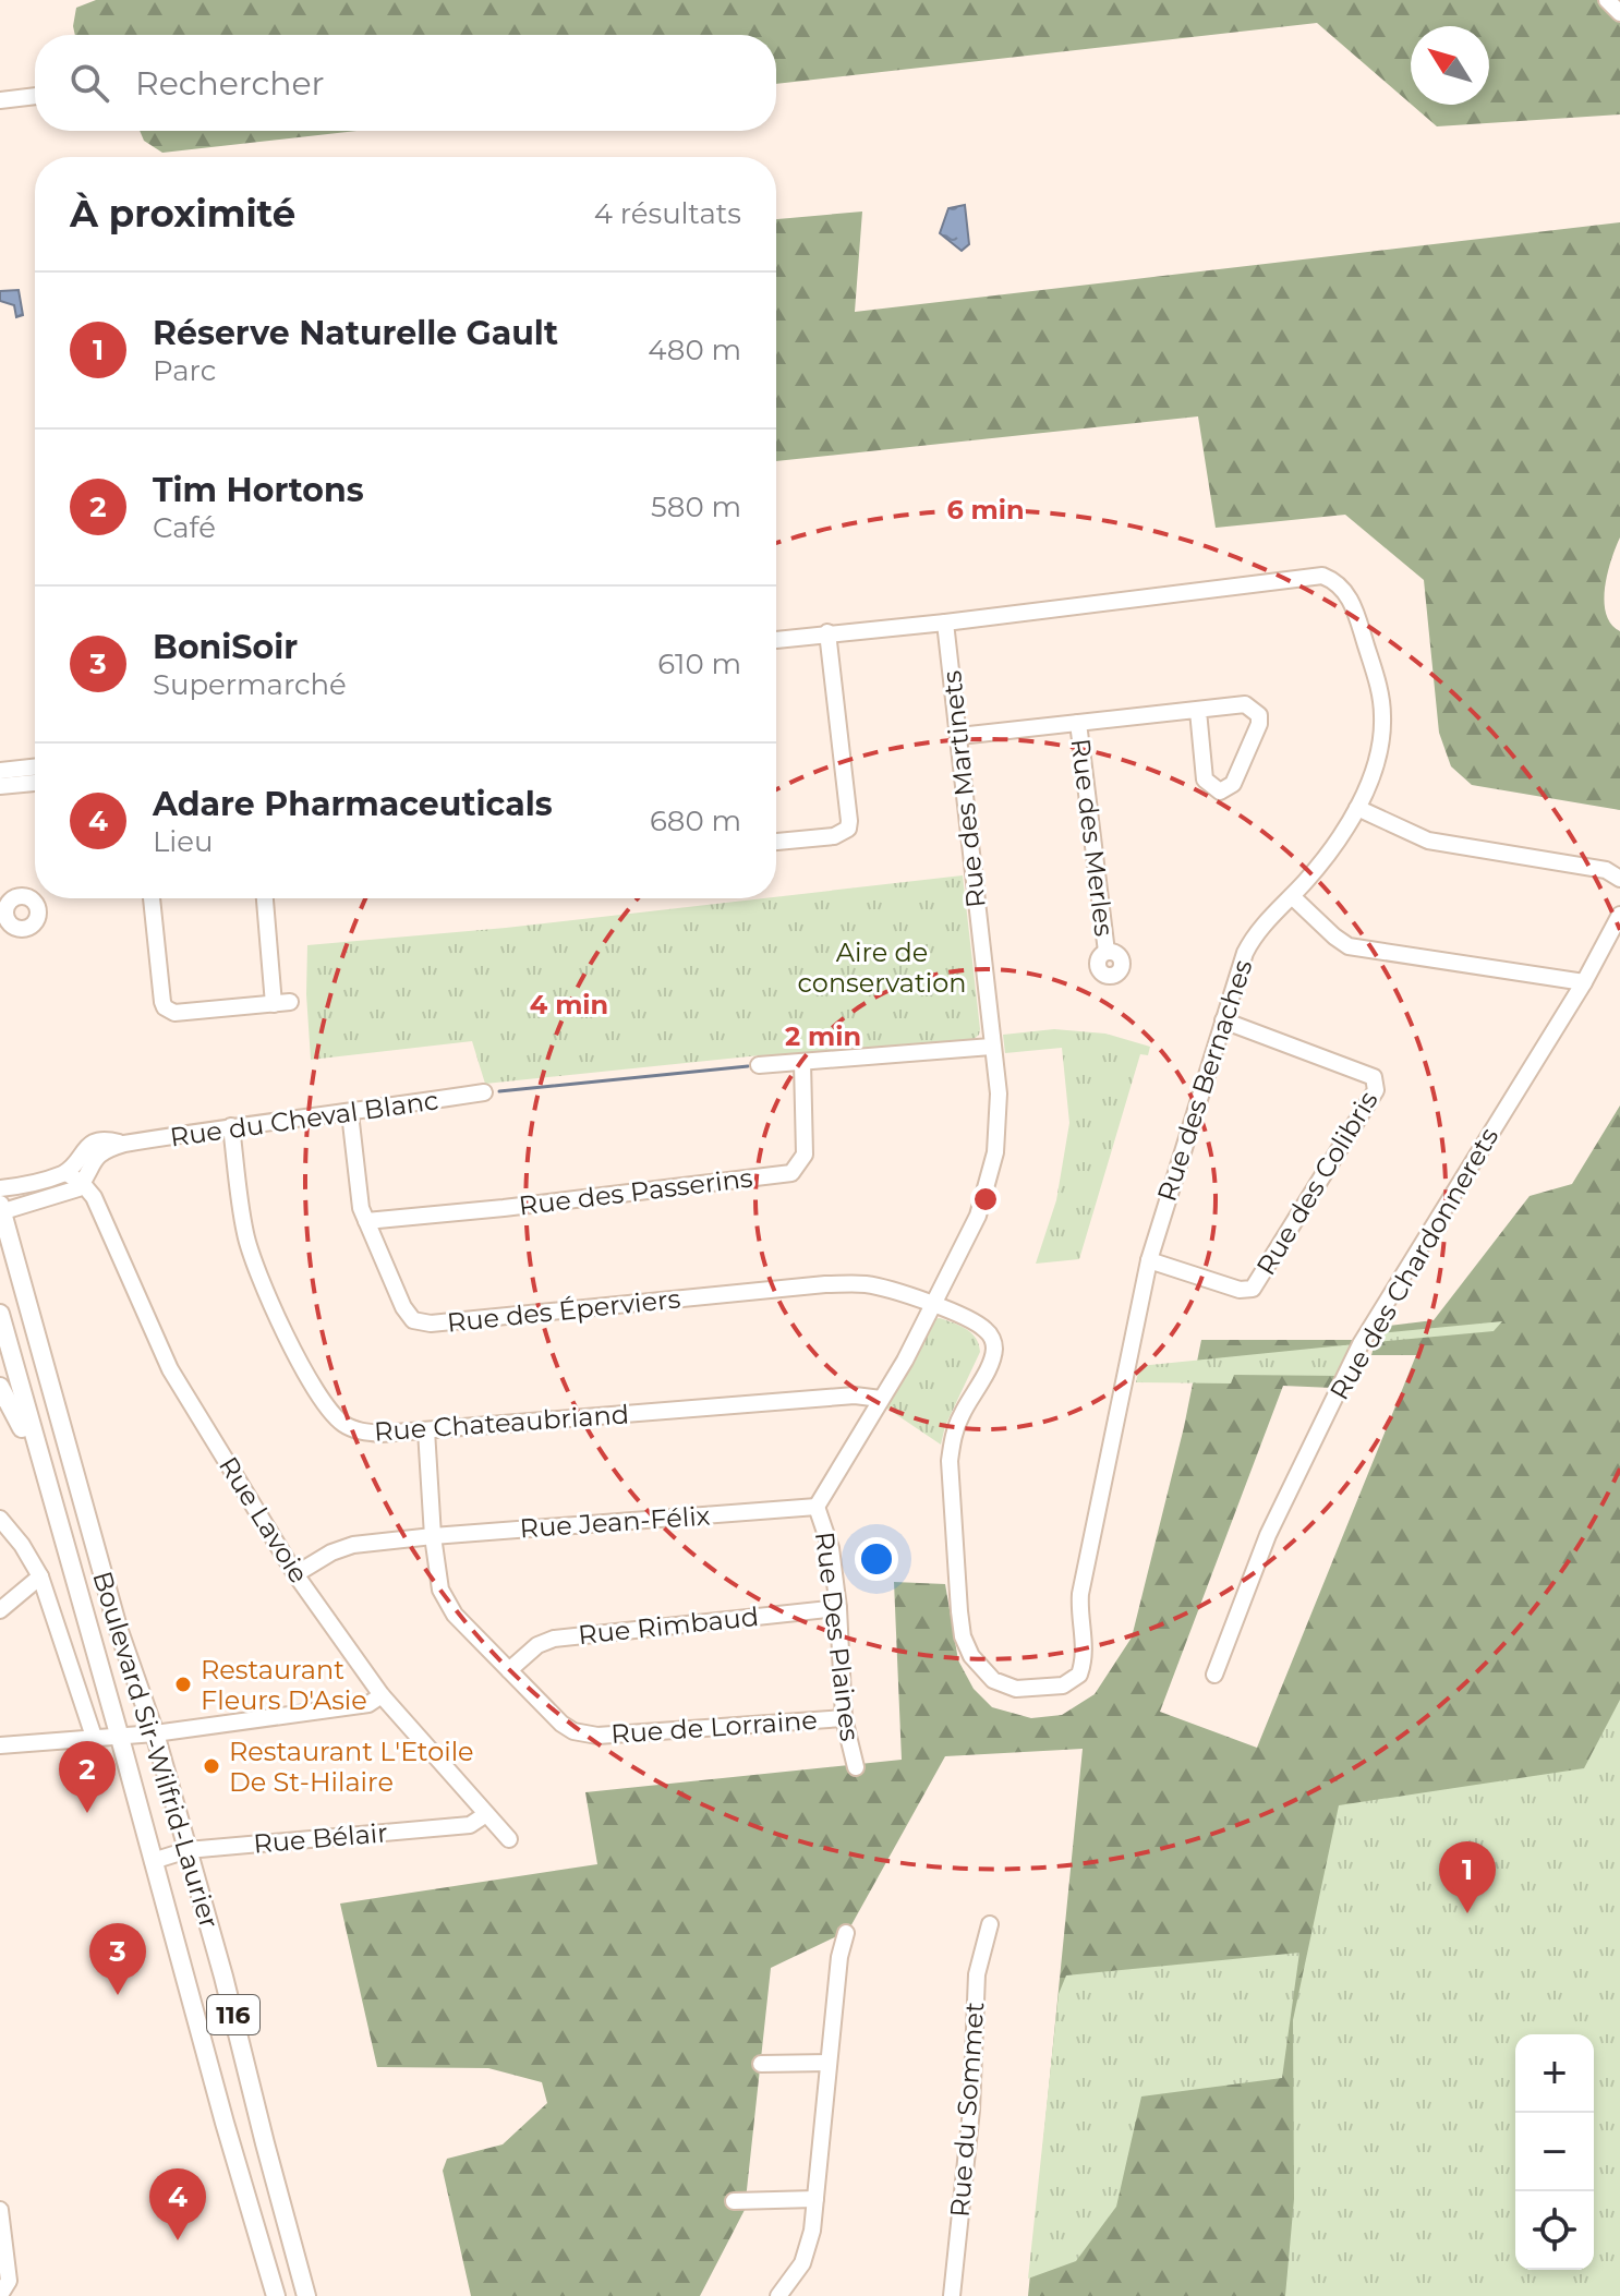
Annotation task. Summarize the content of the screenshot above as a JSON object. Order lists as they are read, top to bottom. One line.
{"streets":{"main road":["Boulevard Sir-Wilfrid-Laurier","116"],"street":["Rue des Martinets","Rue des Merles","Rue des Bernaches","Rue du Cheval Blanc","Rue des Colibris","Rue des Passerins","Rue des Chardonnerets","Rue des Éperviers","Rue Chateaubriand","Rue Lavoie","Rue Jean-Félix","Rue Rimbaud","Rue Des Plaines","Rue de Lorraine","Rue Bélair","Rue du Sommet"]},"crossings":[["Rue des Martinets","Rue des Bernaches"],["Rue des Martinets","Rue des Éperviers"],["Rue des Martinets","Rue Chateaubriand"],["Rue des Bernaches","Rue des Colibris"],["Rue des Bernaches","Rue des Éperviers"],["Rue du Cheval Blanc","Rue des Éperviers"],["Rue du Cheval Blanc","Rue Chateaubriand"],["Rue du Cheval Blanc","Rue Lavoie"],["Rue des Passerins","Rue des Éperviers"],["Rue Chateaubriand","Rue de Lorraine"],["Rue Lavoie","Rue Jean-Félix"],["Rue Lavoie","Rue Bélair"],["Rue Jean-Félix","Rue Des Plaines"],["Rue Jean-Félix","Rue de Lorraine"],["Rue Rimbaud","Rue Des Plaines"],["Rue Rimbaud","Rue de Lorraine"],["Rue Des Plaines","Rue de Lorraine"],["Boulevard Sir-Wilfrid-Laurier","Rue Bélair"]],"parks":["Aire de conservation"],"places":["Restaurant Fleurs D'Asie","Restaurant L'Etoile De St-Hilaire"],"north":"top left","page":{"search":"Rechercher","heading":["À proximité","4 résultats"],"list":[{"mark":"1","name":"Réserve Naturelle Gault","note":"Parc","value":"480 m"},{"mark":"2","name":"Tim Hortons","note":"Café","value":"580 m"},{"mark":"3","name":"BoniSoir","note":"Supermarché","value":"610 m"},{"mark":"4","name":"Adare Pharmaceuticals","note":"Lieu","value":"680 m"}],"pins":["2","1","3","4"],"map_buttons":["+","−"]},"rings":["6 min","4 min","2 min"]}
